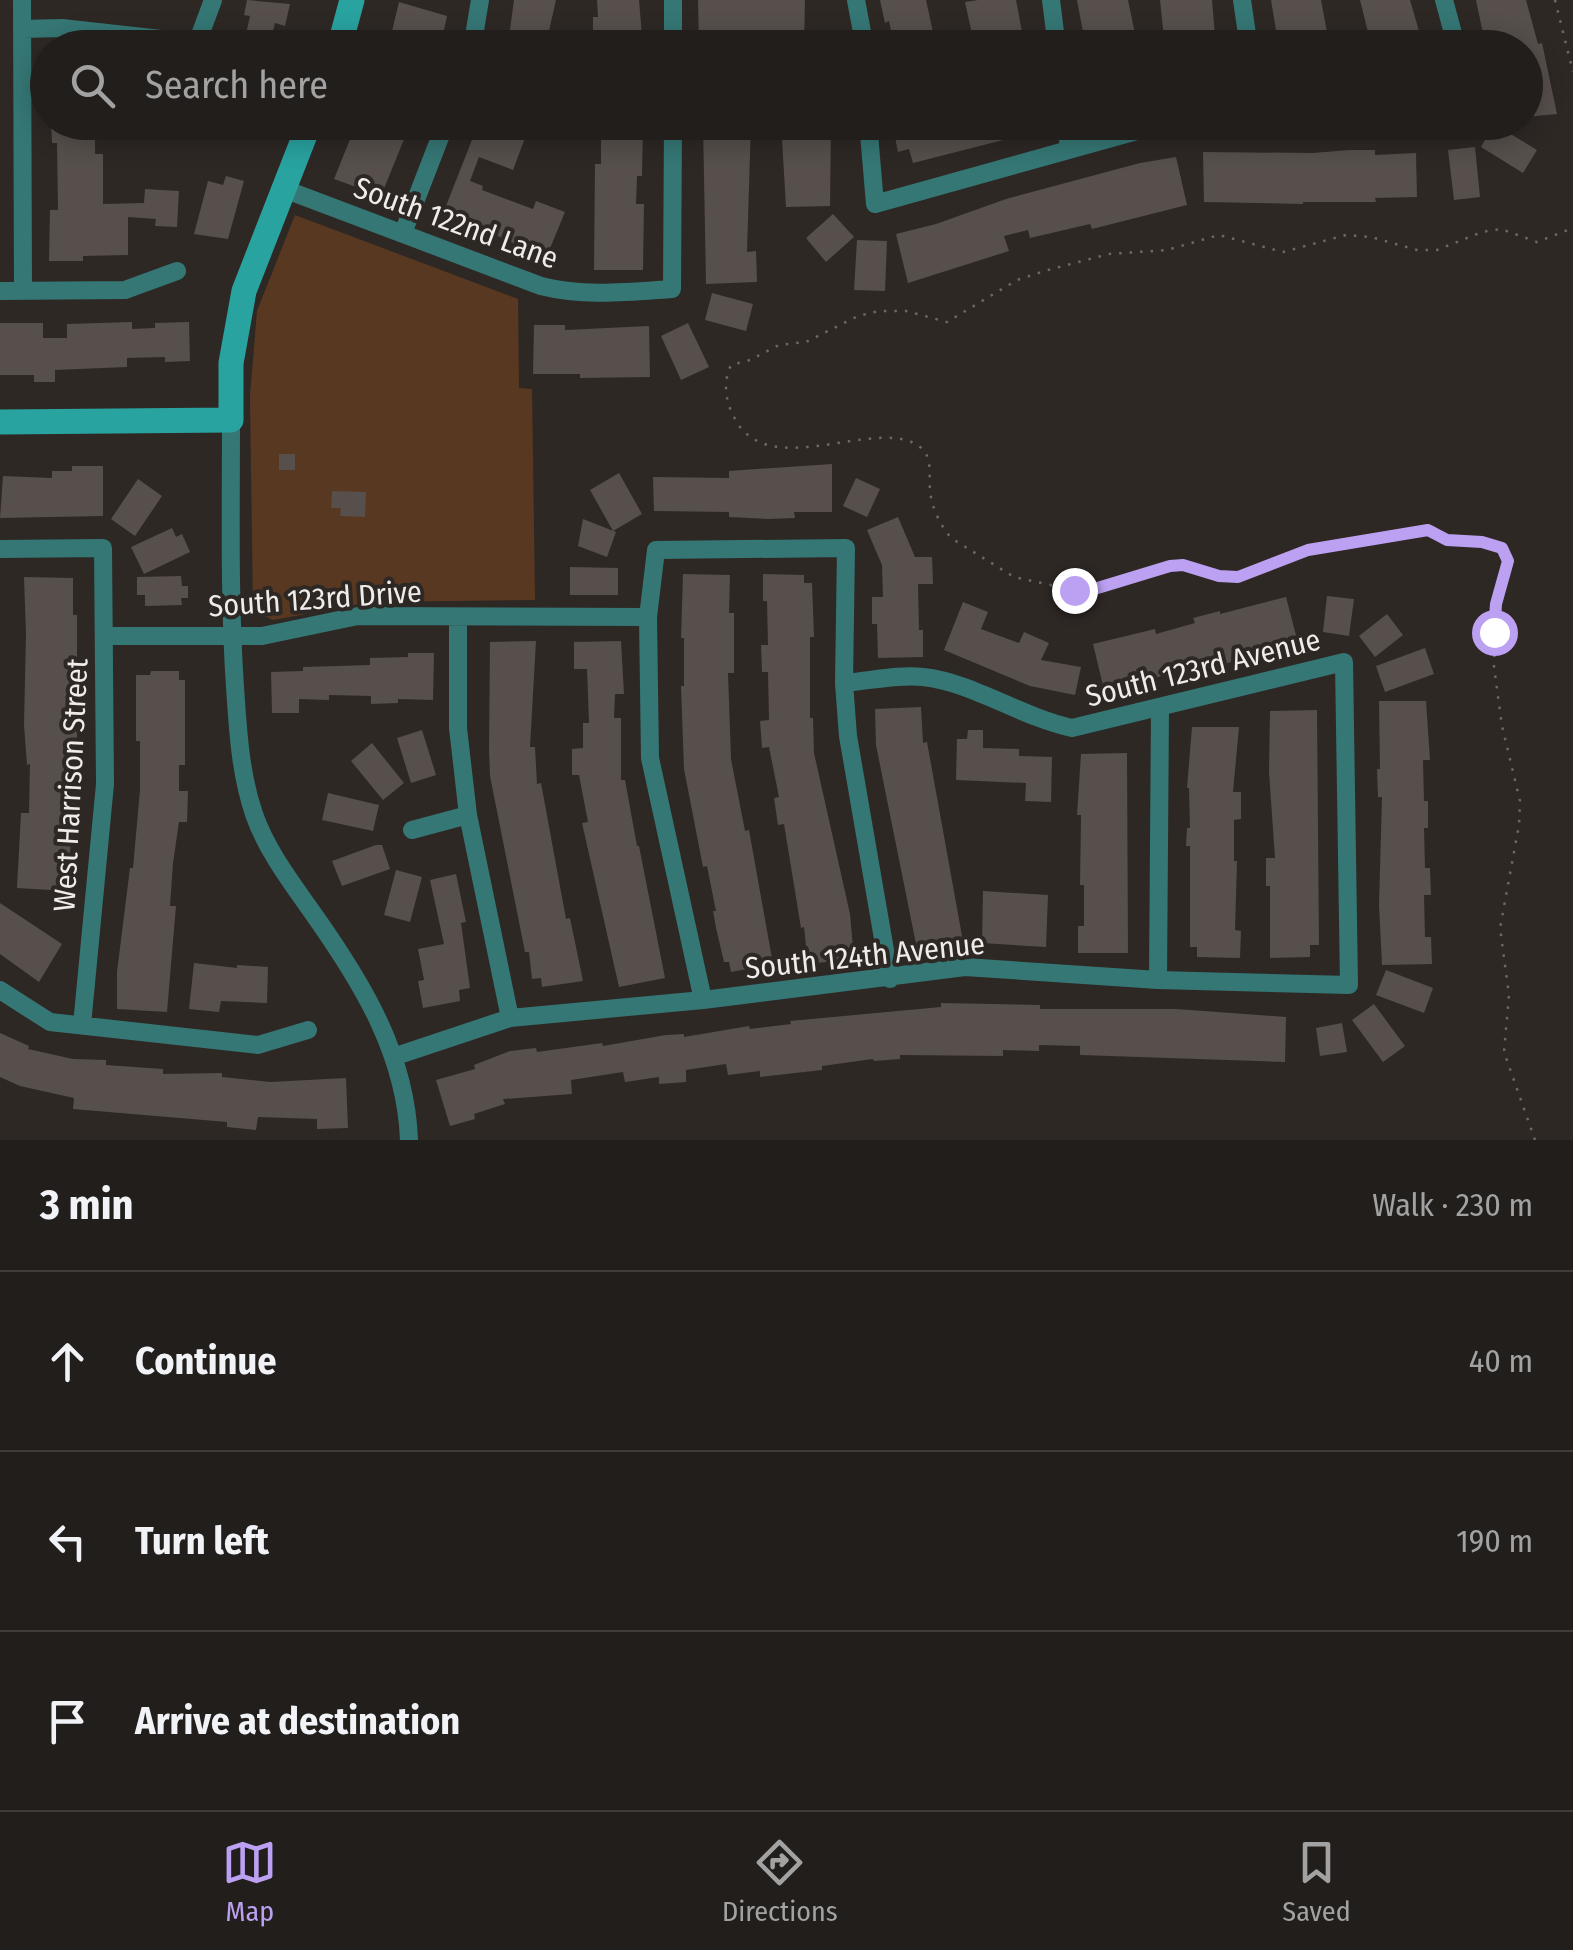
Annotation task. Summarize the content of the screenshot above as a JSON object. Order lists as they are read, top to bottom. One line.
{"streets":{"street":["South 122nd Lane","South 123rd Drive","South 123rd Avenue","West Harrison Street","South 124th Avenue"]},"crossings":[["South 123rd Drive","West Harrison Street"],["South 123rd Avenue","South 124th Avenue"]],"page":{"search":"Search here","heading":["3 min","Walk · 230 m"],"list":[["Continue","40 m"],["Turn left","190 m"],"Arrive at destination"],"nav":["Map","Directions","Saved"]}}
